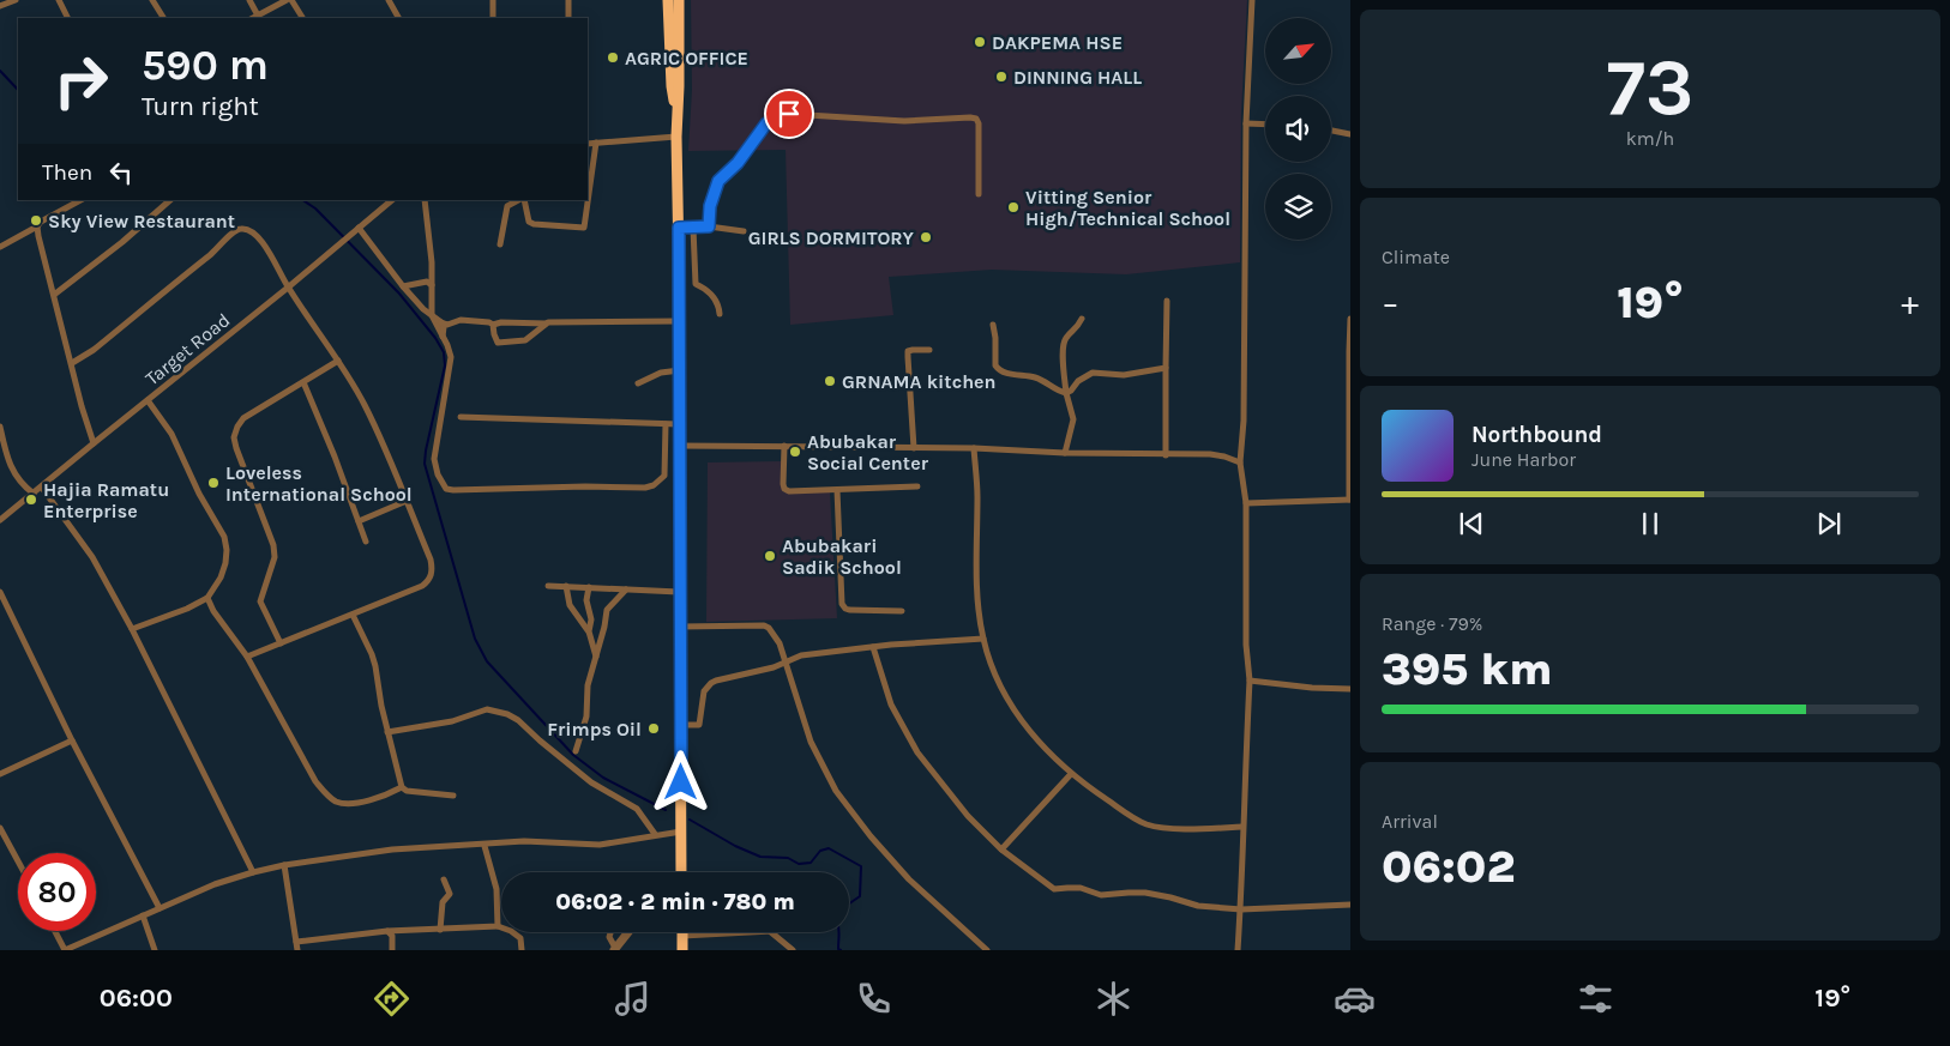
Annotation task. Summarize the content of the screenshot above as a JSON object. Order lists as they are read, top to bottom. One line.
{"streets":{"street":["Target Road"]},"places":["DAKPEMA HSE","AGRIC OFFICE","DINNING HALL","Vitting Senior High/Technical School","Sky View Restaurant","GIRLS DORMITORY","GRNAMA kitchen","Abubakar Social Center","Loveless International School","Hajia Ramatu Enterprise","Abubakari Sadik School","Frimps Oil"],"north":"top right","page":{"tile":[["73","km/h"],"Climate",["Range · 79%","395 km"],["Arrival","06:02"]],"turn":["590 m","Turn right"],"then":"Then","heat":["−","19°","+"],"song":["Northbound","June Harbor"],"limit":"80","trip":"06:02 · 2 min · 780 m","tabs":["06:00","19°"]}}
